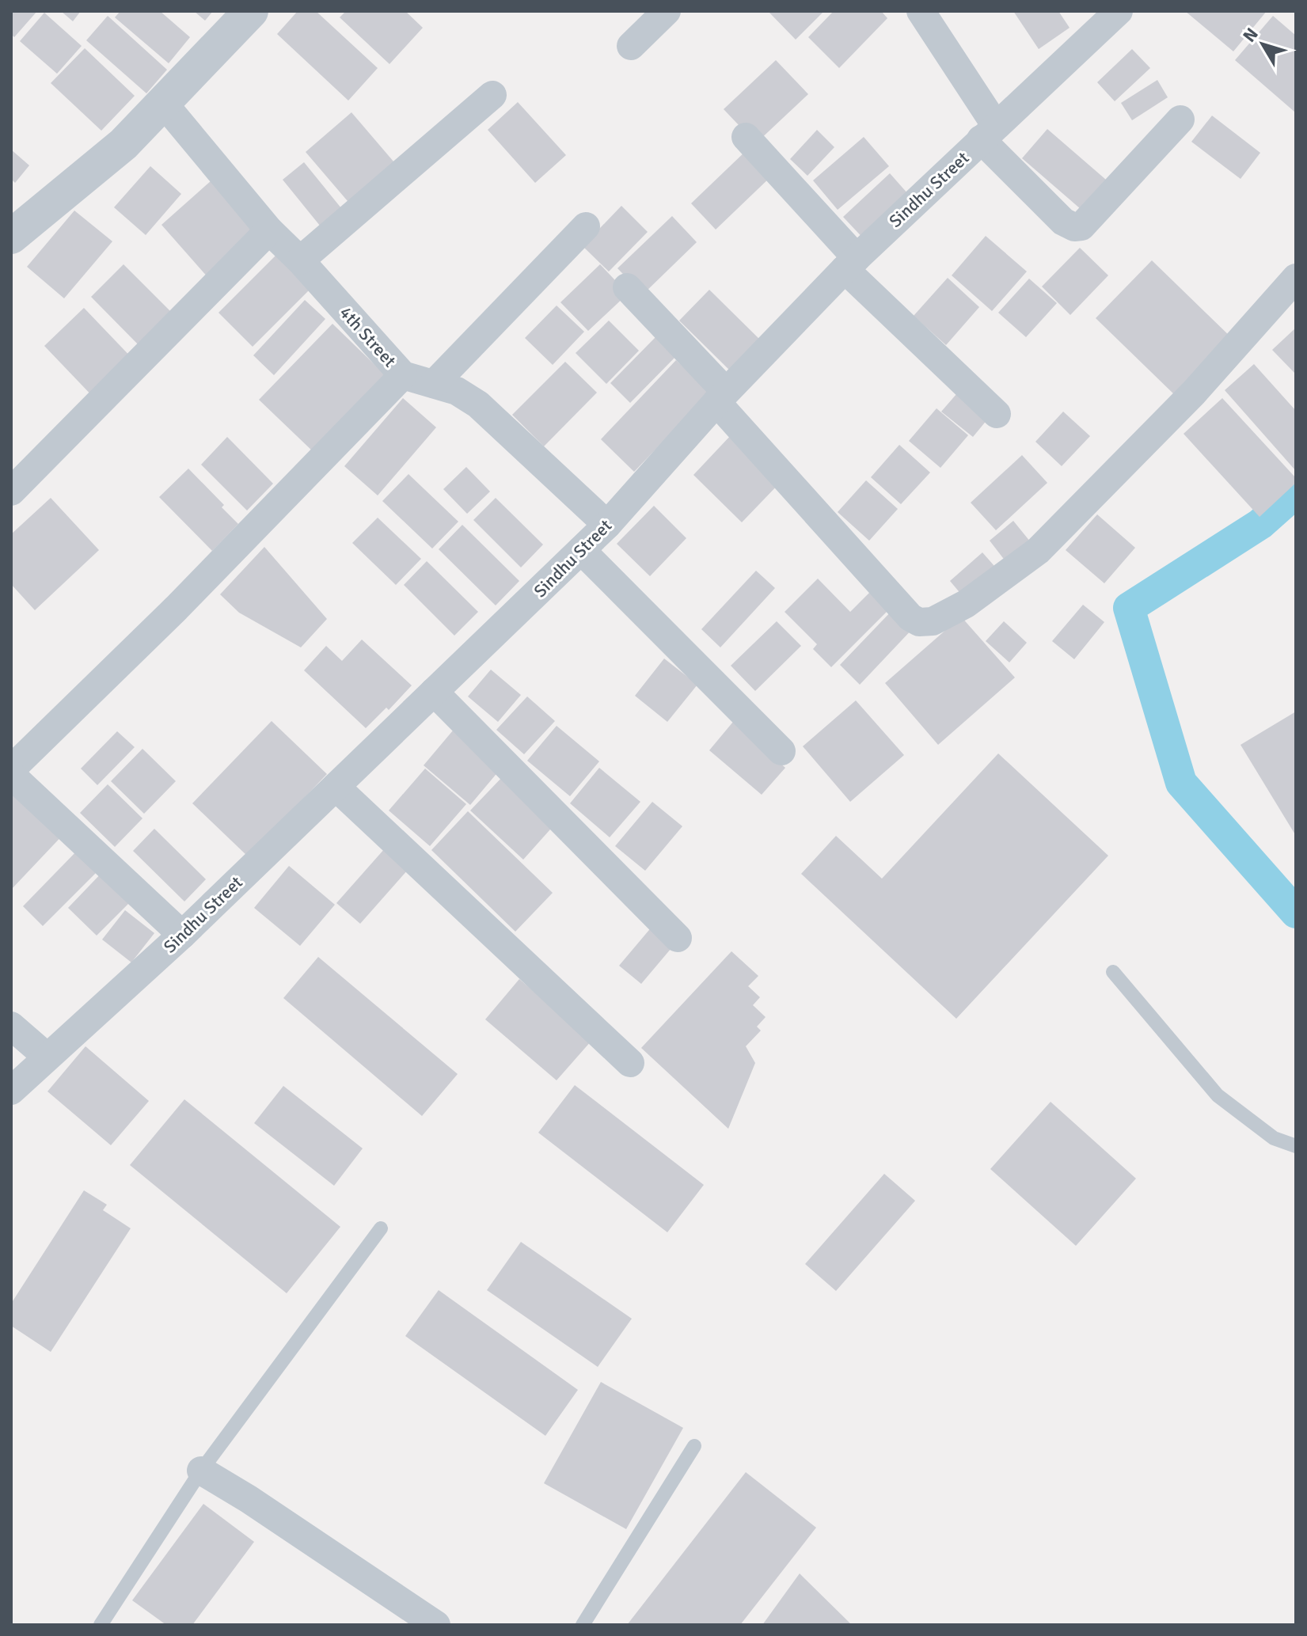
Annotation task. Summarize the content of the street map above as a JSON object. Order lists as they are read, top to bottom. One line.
{"streets":{"street":["Sindhu Street","4th Street"]},"crossings":[["Sindhu Street","4th Street"]],"north":"top left"}
